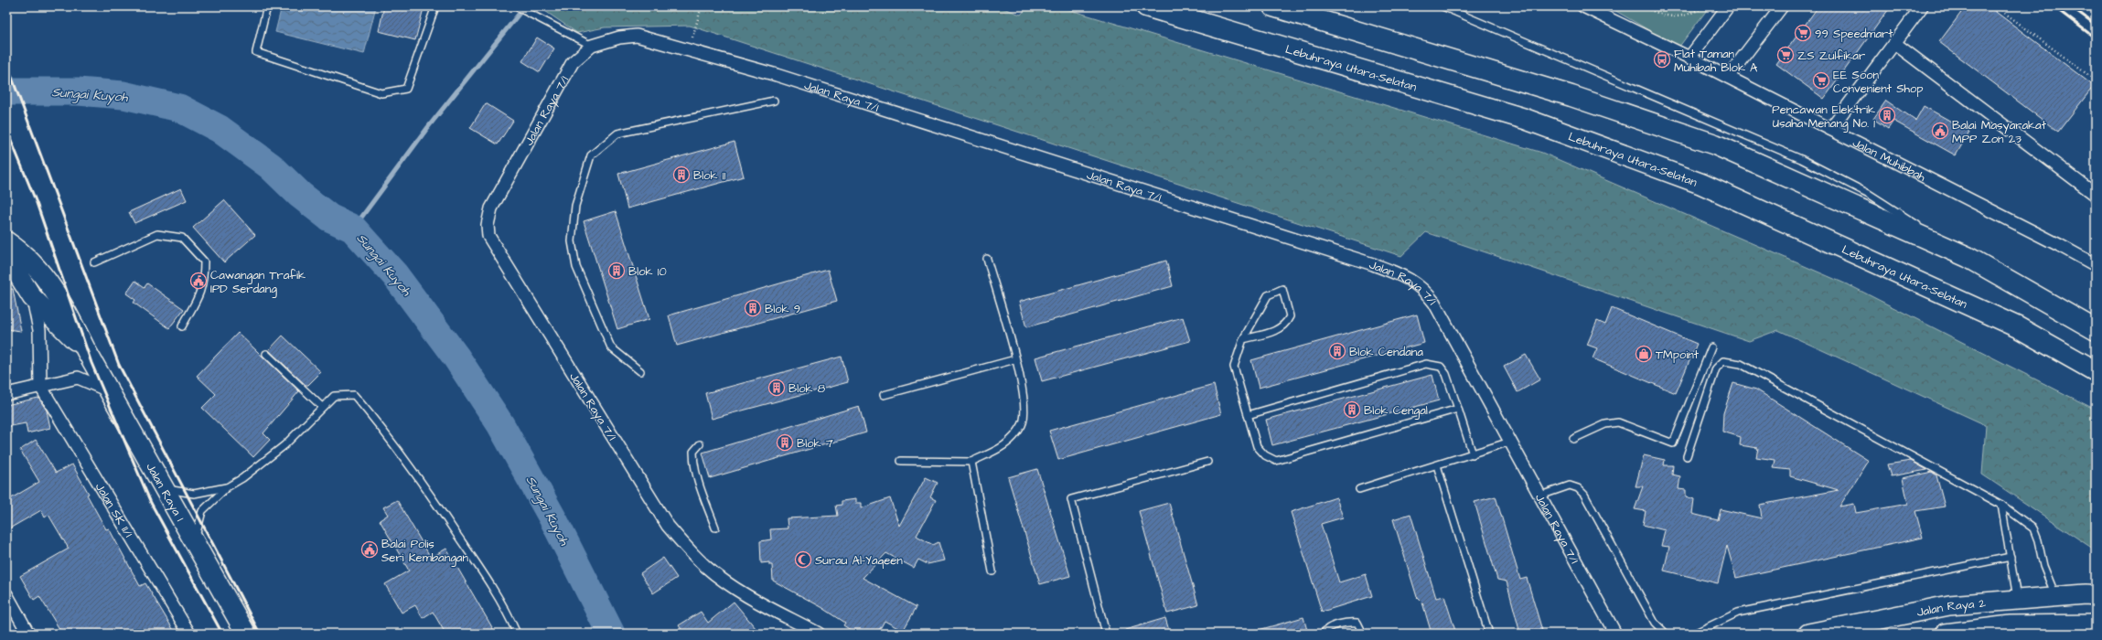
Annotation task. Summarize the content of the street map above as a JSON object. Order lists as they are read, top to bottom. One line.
{"streets":{"highway":["Lebuhraya Utara–Selatan"],"main road":["Jalan Raya 1","Jalan Raya 2"],"street":["Jalan Raya 7/1","Jalan Muhibbah","Jalan SK 11/1"]},"water":["Sungai Kuyoh"],"places":{"supermarket":["99 Speedmart","ZS Zulfikar","EE Soon Convenient Shop"],"bus stop":["Flat Taman Muhibah Blok A"],"building":["Pencawan Elektrik Usaha Menang No. 1","Blok 11","Blok 10","Blok 9","Blok Cendana","Blok 8","Blok Cengal","Blok 7"],"public building":["Balai Masyarakat MPP Zon 23","Cawangan Trafik IPD Serdang","Balai Polis Seri Kembangan"],"shop":["TMpoint"],"mosque":["Surau Al-Yaqeen"]}}
